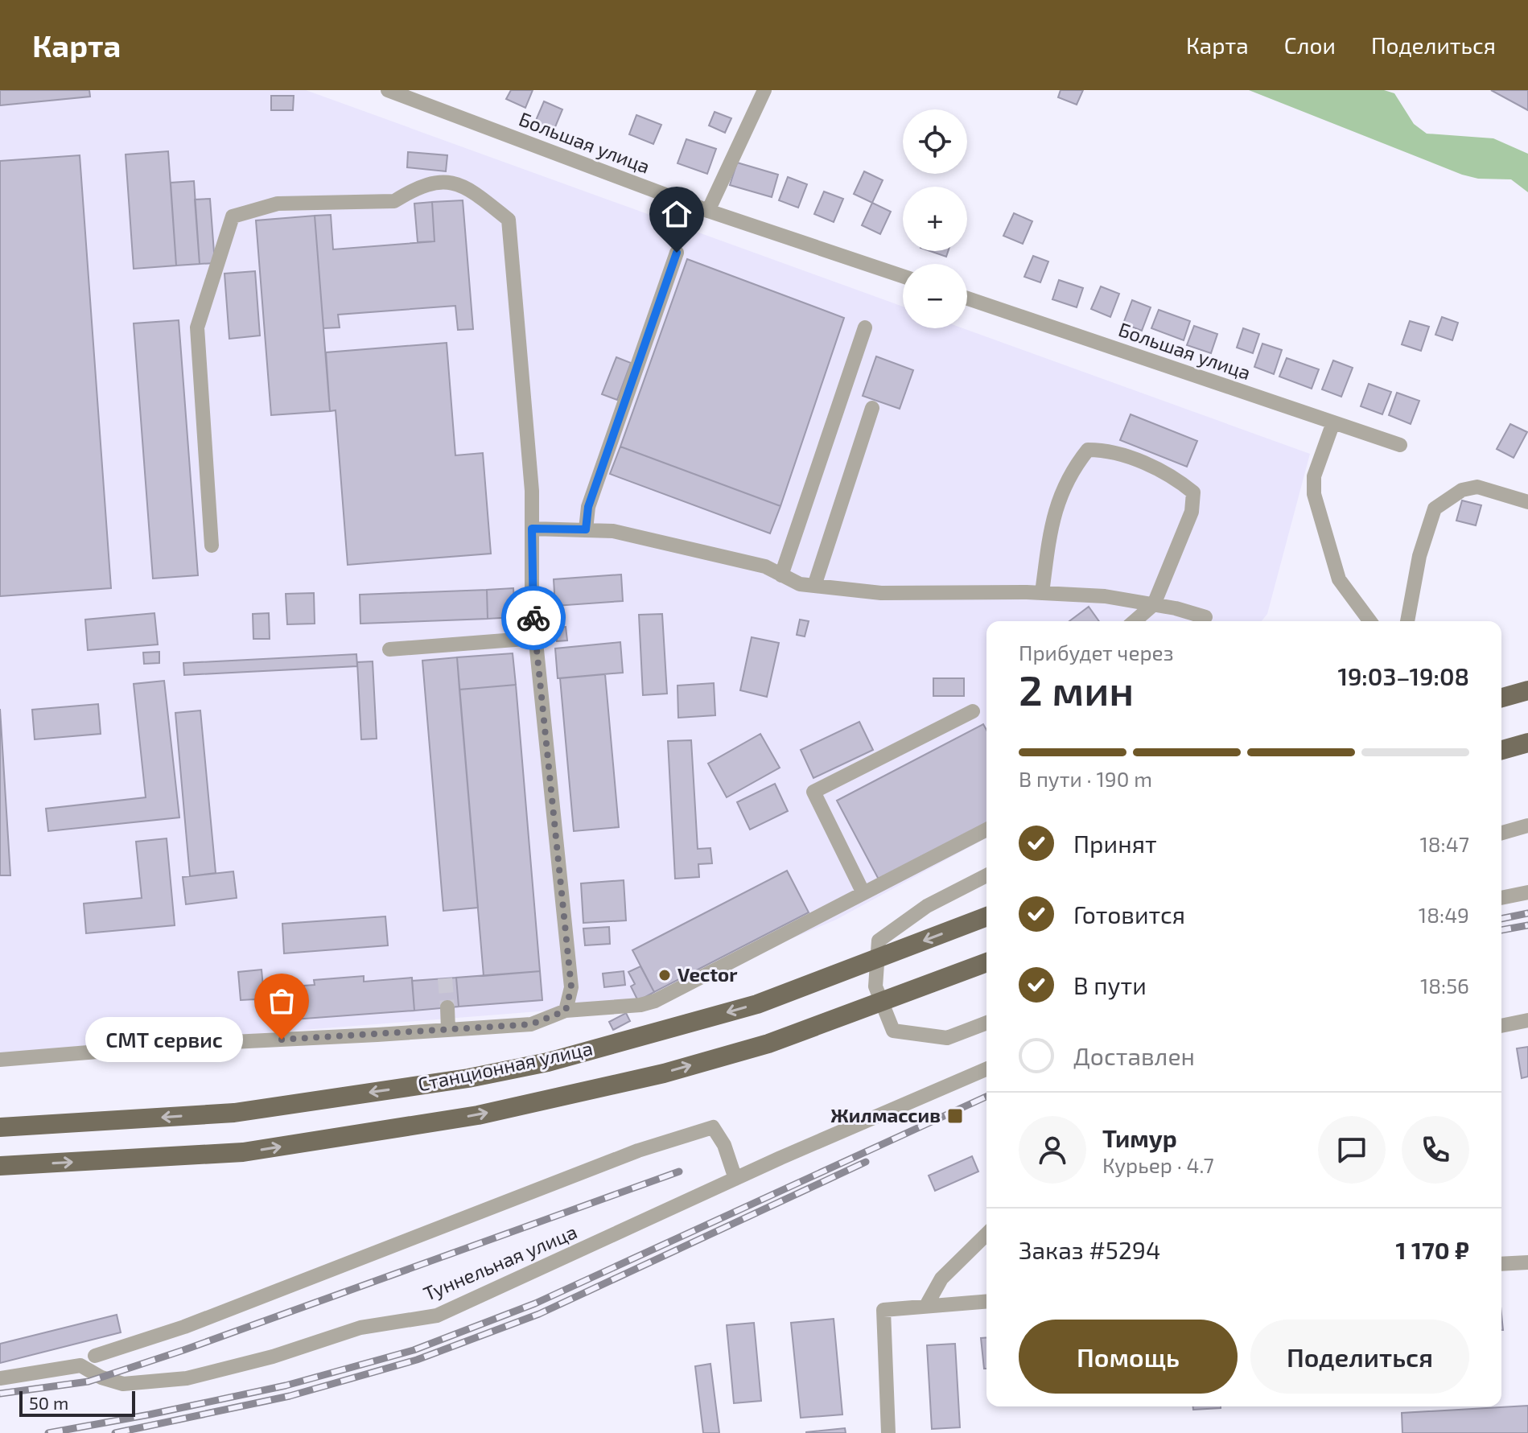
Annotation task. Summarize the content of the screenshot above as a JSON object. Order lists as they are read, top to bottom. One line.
{"streets":{"main road":["Станционная улица"],"street":["Большая улица","Туннельная улица"]},"places":{"other":["Vector","СМТ сервис"],"transit":["Жилмассив"]},"scale_bar":"50 m","page":{"header":"Карта","nav":["Карта","Слои","Поделиться"],"map_buttons":["+","−"],"heading":["2 мин","Прибудет через","19:03–19:08"],"panel":["Тимур","Курьер · 4.7","Заказ #5294","1 170 ₽"],"bar":"В пути · 190 m","list":[["Принят","18:47"],["Готовится","18:49"],["В пути","18:56"],"Доставлен"],"bubble":"СМТ сервис","buttons":["Помощь","Поделиться"],"scale":"50 m"}}
